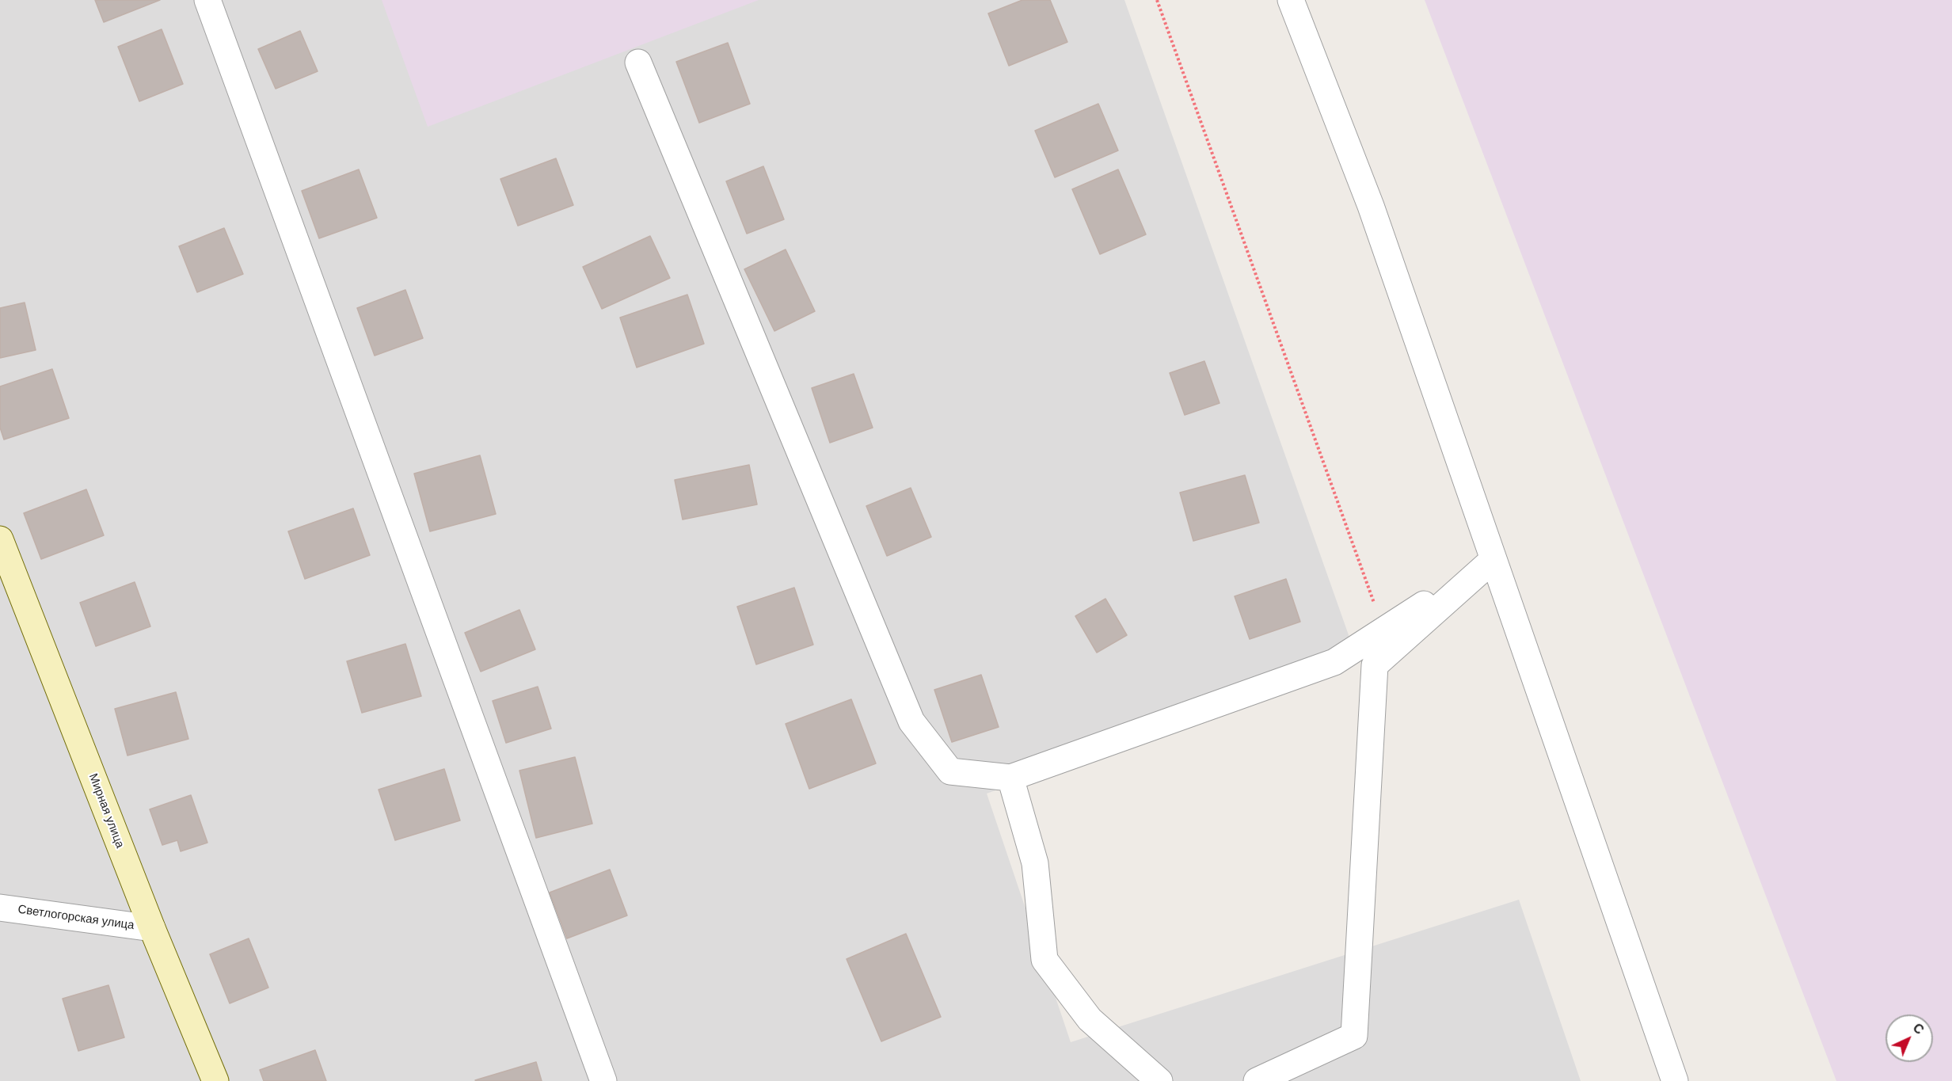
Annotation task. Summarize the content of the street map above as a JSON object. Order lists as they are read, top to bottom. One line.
{"streets":{"main road":["Мирная улица"],"street":["Светлогорская улица"]},"crossings":[["Мирная улица","Светлогорская улица"]],"north":"top right"}
